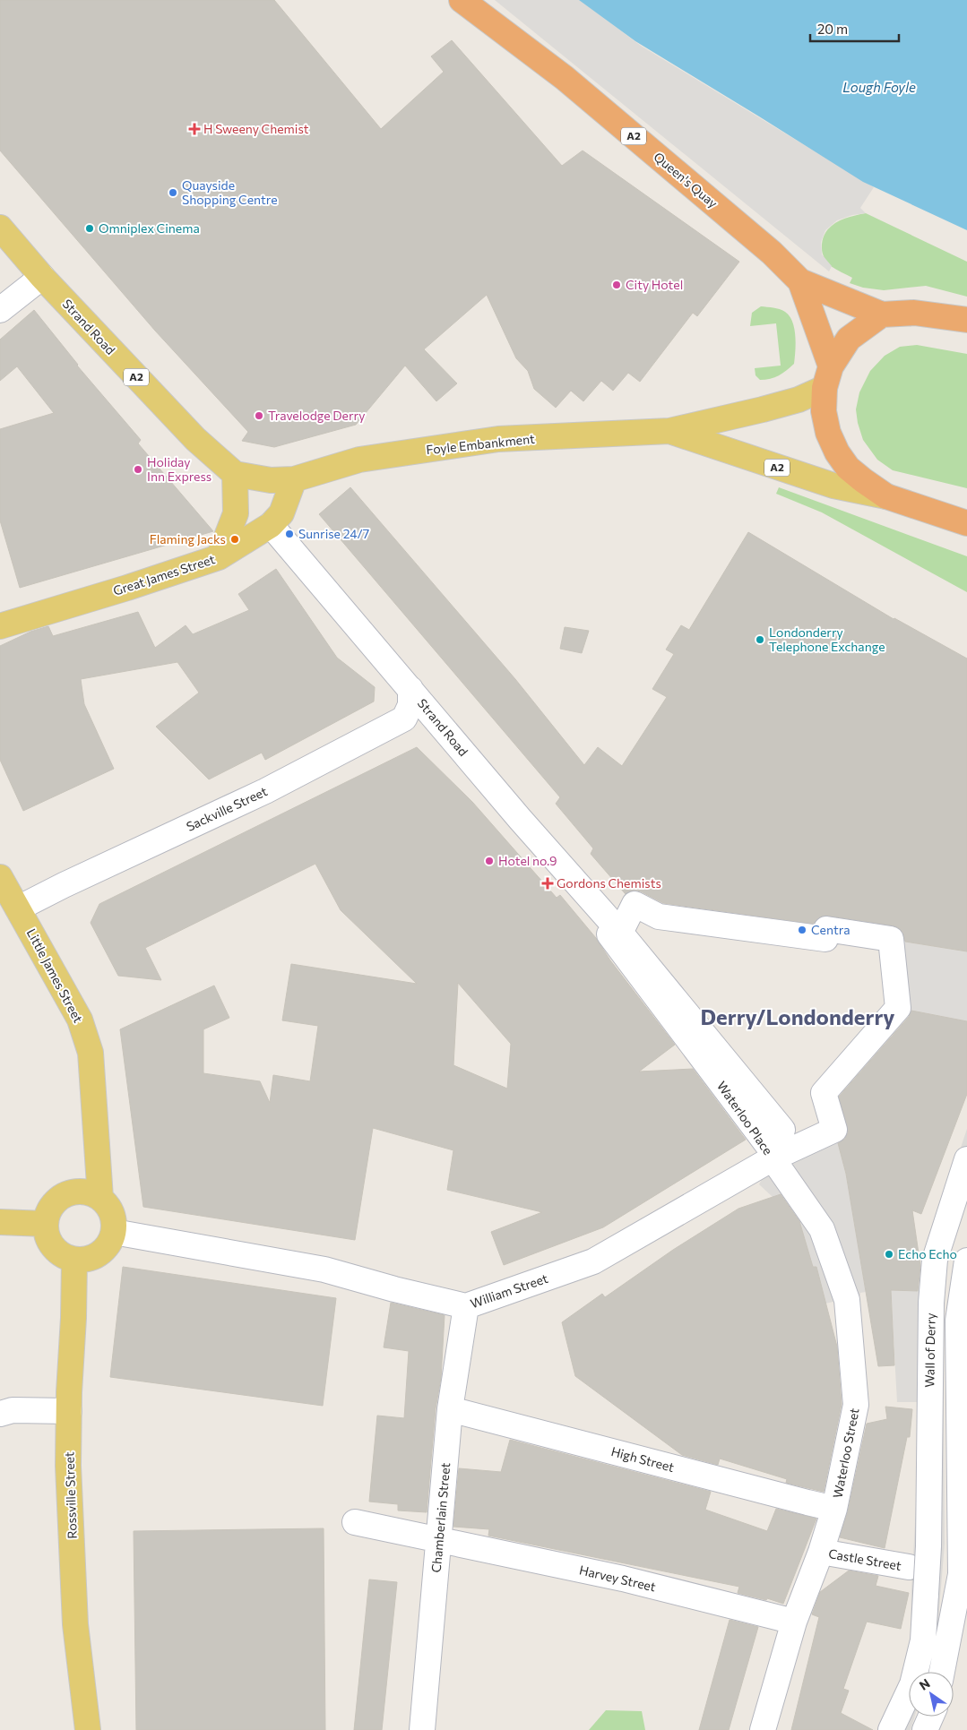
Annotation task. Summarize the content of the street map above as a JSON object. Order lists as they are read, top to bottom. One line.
{"streets":{"highway":["A2","Queen's Quay"],"main road":["Strand Road","Foyle Embankment","Great James Street","Little James Street","Rossville Street"],"street":["Sackville Street","Waterloo Place","William Street","Wall of Derry","Waterloo Street","High Street","Chamberlain Street","Castle Street","Harvey Street"]},"crossings":[["A2","Queen's Quay"],["A2","Strand Road"],["A2","Foyle Embankment"],["A2","Great James Street"],["Queen's Quay","Foyle Embankment"],["Strand Road","Great James Street"],["Strand Road","Sackville Street"],["Strand Road","Waterloo Place"],["Foyle Embankment","Great James Street"],["Sackville Street","Little James Street"],["Little James Street","William Street"],["Little James Street","Rossville Street"],["Waterloo Place","William Street"],["Waterloo Place","Waterloo Street"],["William Street","Waterloo Street"],["William Street","Rossville Street"],["William Street","Chamberlain Street"],["Waterloo Street","High Street"],["Waterloo Street","Castle Street"],["Waterloo Street","Harvey Street"],["High Street","Chamberlain Street"],["Chamberlain Street","Harvey Street"]],"districts":["Derry/Londonderry"],"water":["Lough Foyle"],"places":{"health":["H Sweeny Chemist","Gordons Chemists"],"other":["Quayside Shopping Centre","Omniplex Cinema","City Hotel","Travelodge Derry","Holiday Inn Express","Sunrise 24/7","Flaming Jacks","Londonderry Telephone Exchange","Hotel no.9","Centra","Echo Echo"]},"scale_bar":"20 m","north":"top left"}
